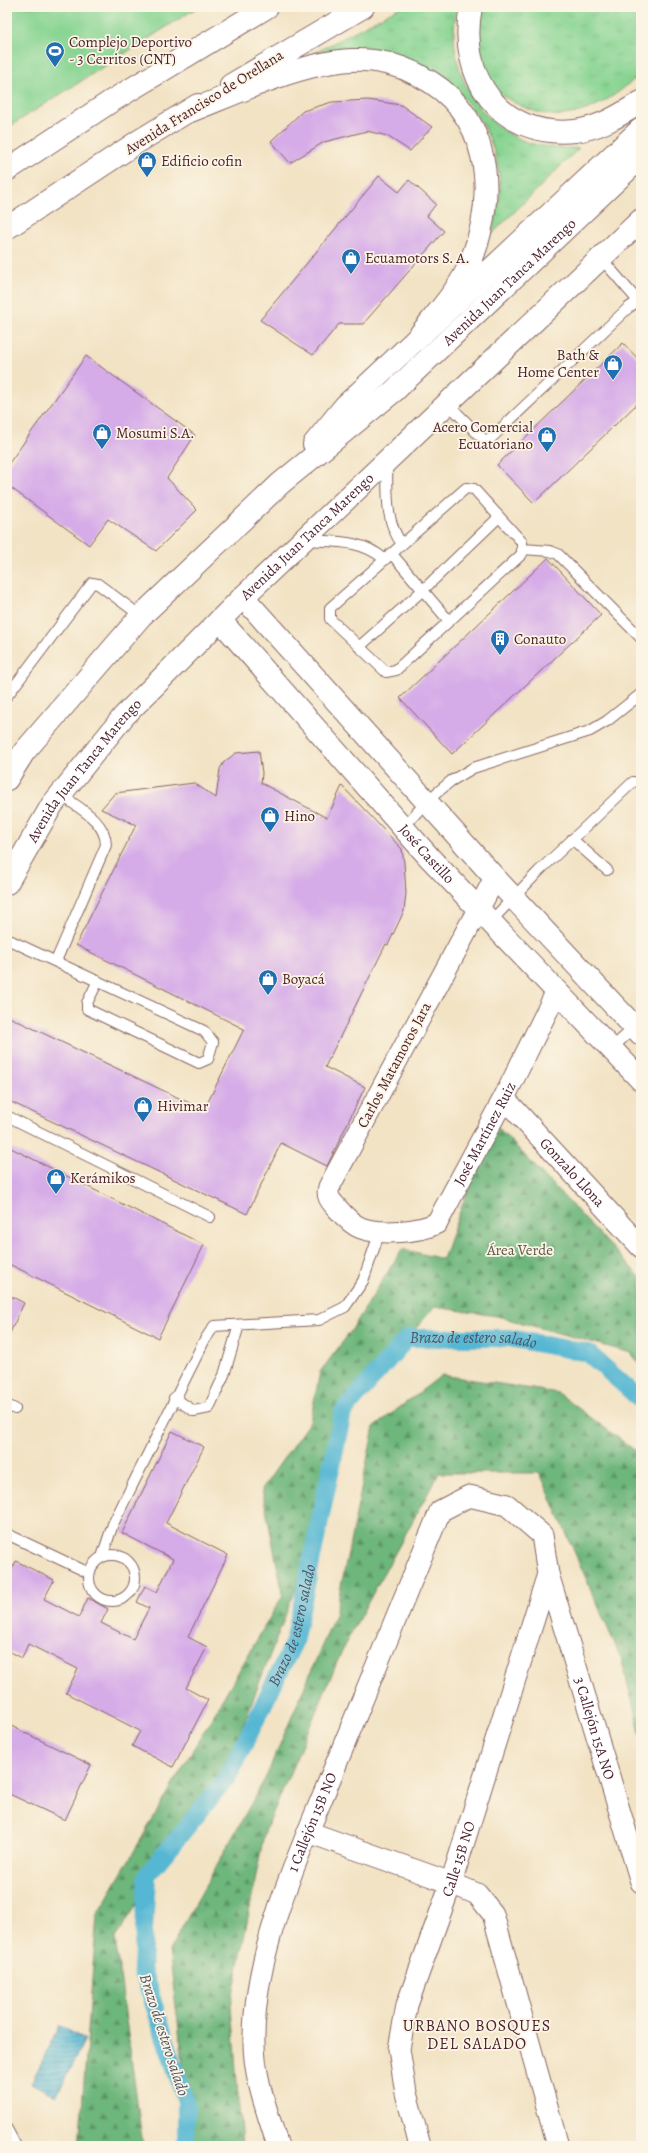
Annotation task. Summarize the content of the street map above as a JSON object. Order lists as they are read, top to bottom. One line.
{"streets":{"main road":["Avenida Francisco de Orellana","Avenida Juan Tanca Marengo","José Castillo"],"street":["Carlos Matamoros Jara","José Martínez Ruiz","Gonzalo Llona","3 Callejón 15A NO","1 Callejón 15B NO","Calle 15B NO"]},"crossings":[["Avenida Juan Tanca Marengo","José Castillo"],["José Castillo","Carlos Matamoros Jara"],["José Castillo","José Martínez Ruiz"],["Carlos Matamoros Jara","José Martínez Ruiz"],["José Martínez Ruiz","Gonzalo Llona"],["3 Callejón 15A NO","1 Callejón 15B NO"],["3 Callejón 15A NO","Calle 15B NO"]],"districts":["URBANO BOSQUES DEL SALADO"],"water":["Brazo de estero salado"],"parks":["Área Verde"],"places":{"sports":["Complejo Deportivo - 3 Cerritos (CNT)"],"shop":["Edificio cofin","Ecuamotors S. A.","Bath & Home Center","Mosumi S.A.","Acero Comercial Ecuatoriano","Hino","Boyacá","Hivimar","Kerámikos"],"building":["Conauto"]}}
